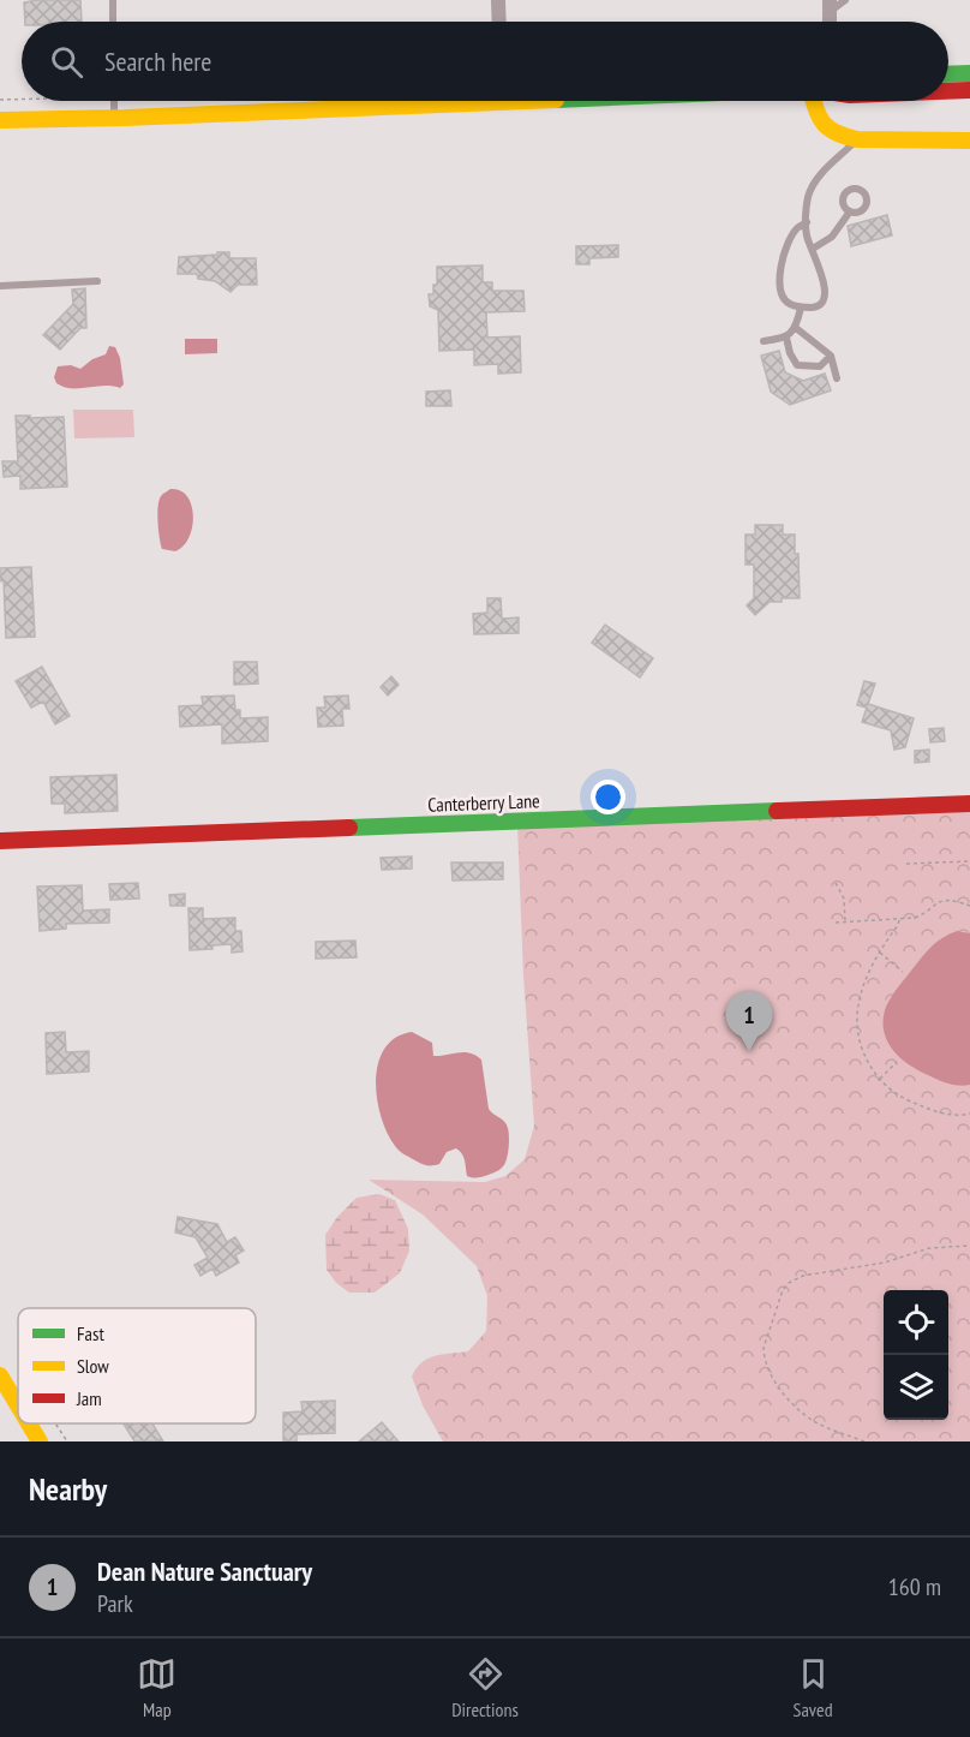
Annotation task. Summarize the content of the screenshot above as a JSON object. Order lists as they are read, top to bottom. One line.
{"streets":{"street":["Canterberry Lane"]},"legend":["Fast","Slow","Jam"],"page":{"search":"Search here","pins":"1","heading":"Nearby","list":[{"mark":"1","name":"Dean Nature Sanctuary","note":"Park","value":"160 m"}],"nav":["Map","Directions","Saved"]}}
